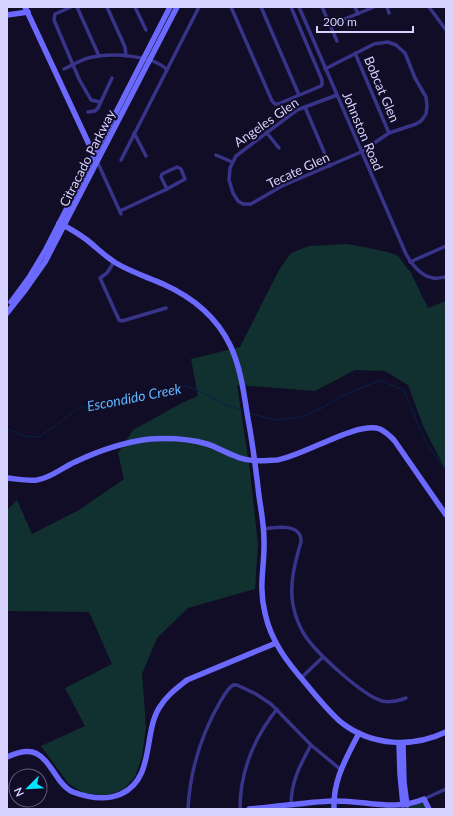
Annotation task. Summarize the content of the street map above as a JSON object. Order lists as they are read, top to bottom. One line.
{"streets":{"main road":["Citracado Parkway"],"street":["Bobcat Glen","Angeles Glen","Johnston Road","Tecate Glen"]},"crossings":[["Bobcat Glen","Tecate Glen"],["Angeles Glen","Johnston Road"],["Angeles Glen","Tecate Glen"],["Johnston Road","Tecate Glen"]],"water":["Escondido Creek"],"scale_bar":"200 m","north":"bottom left"}
